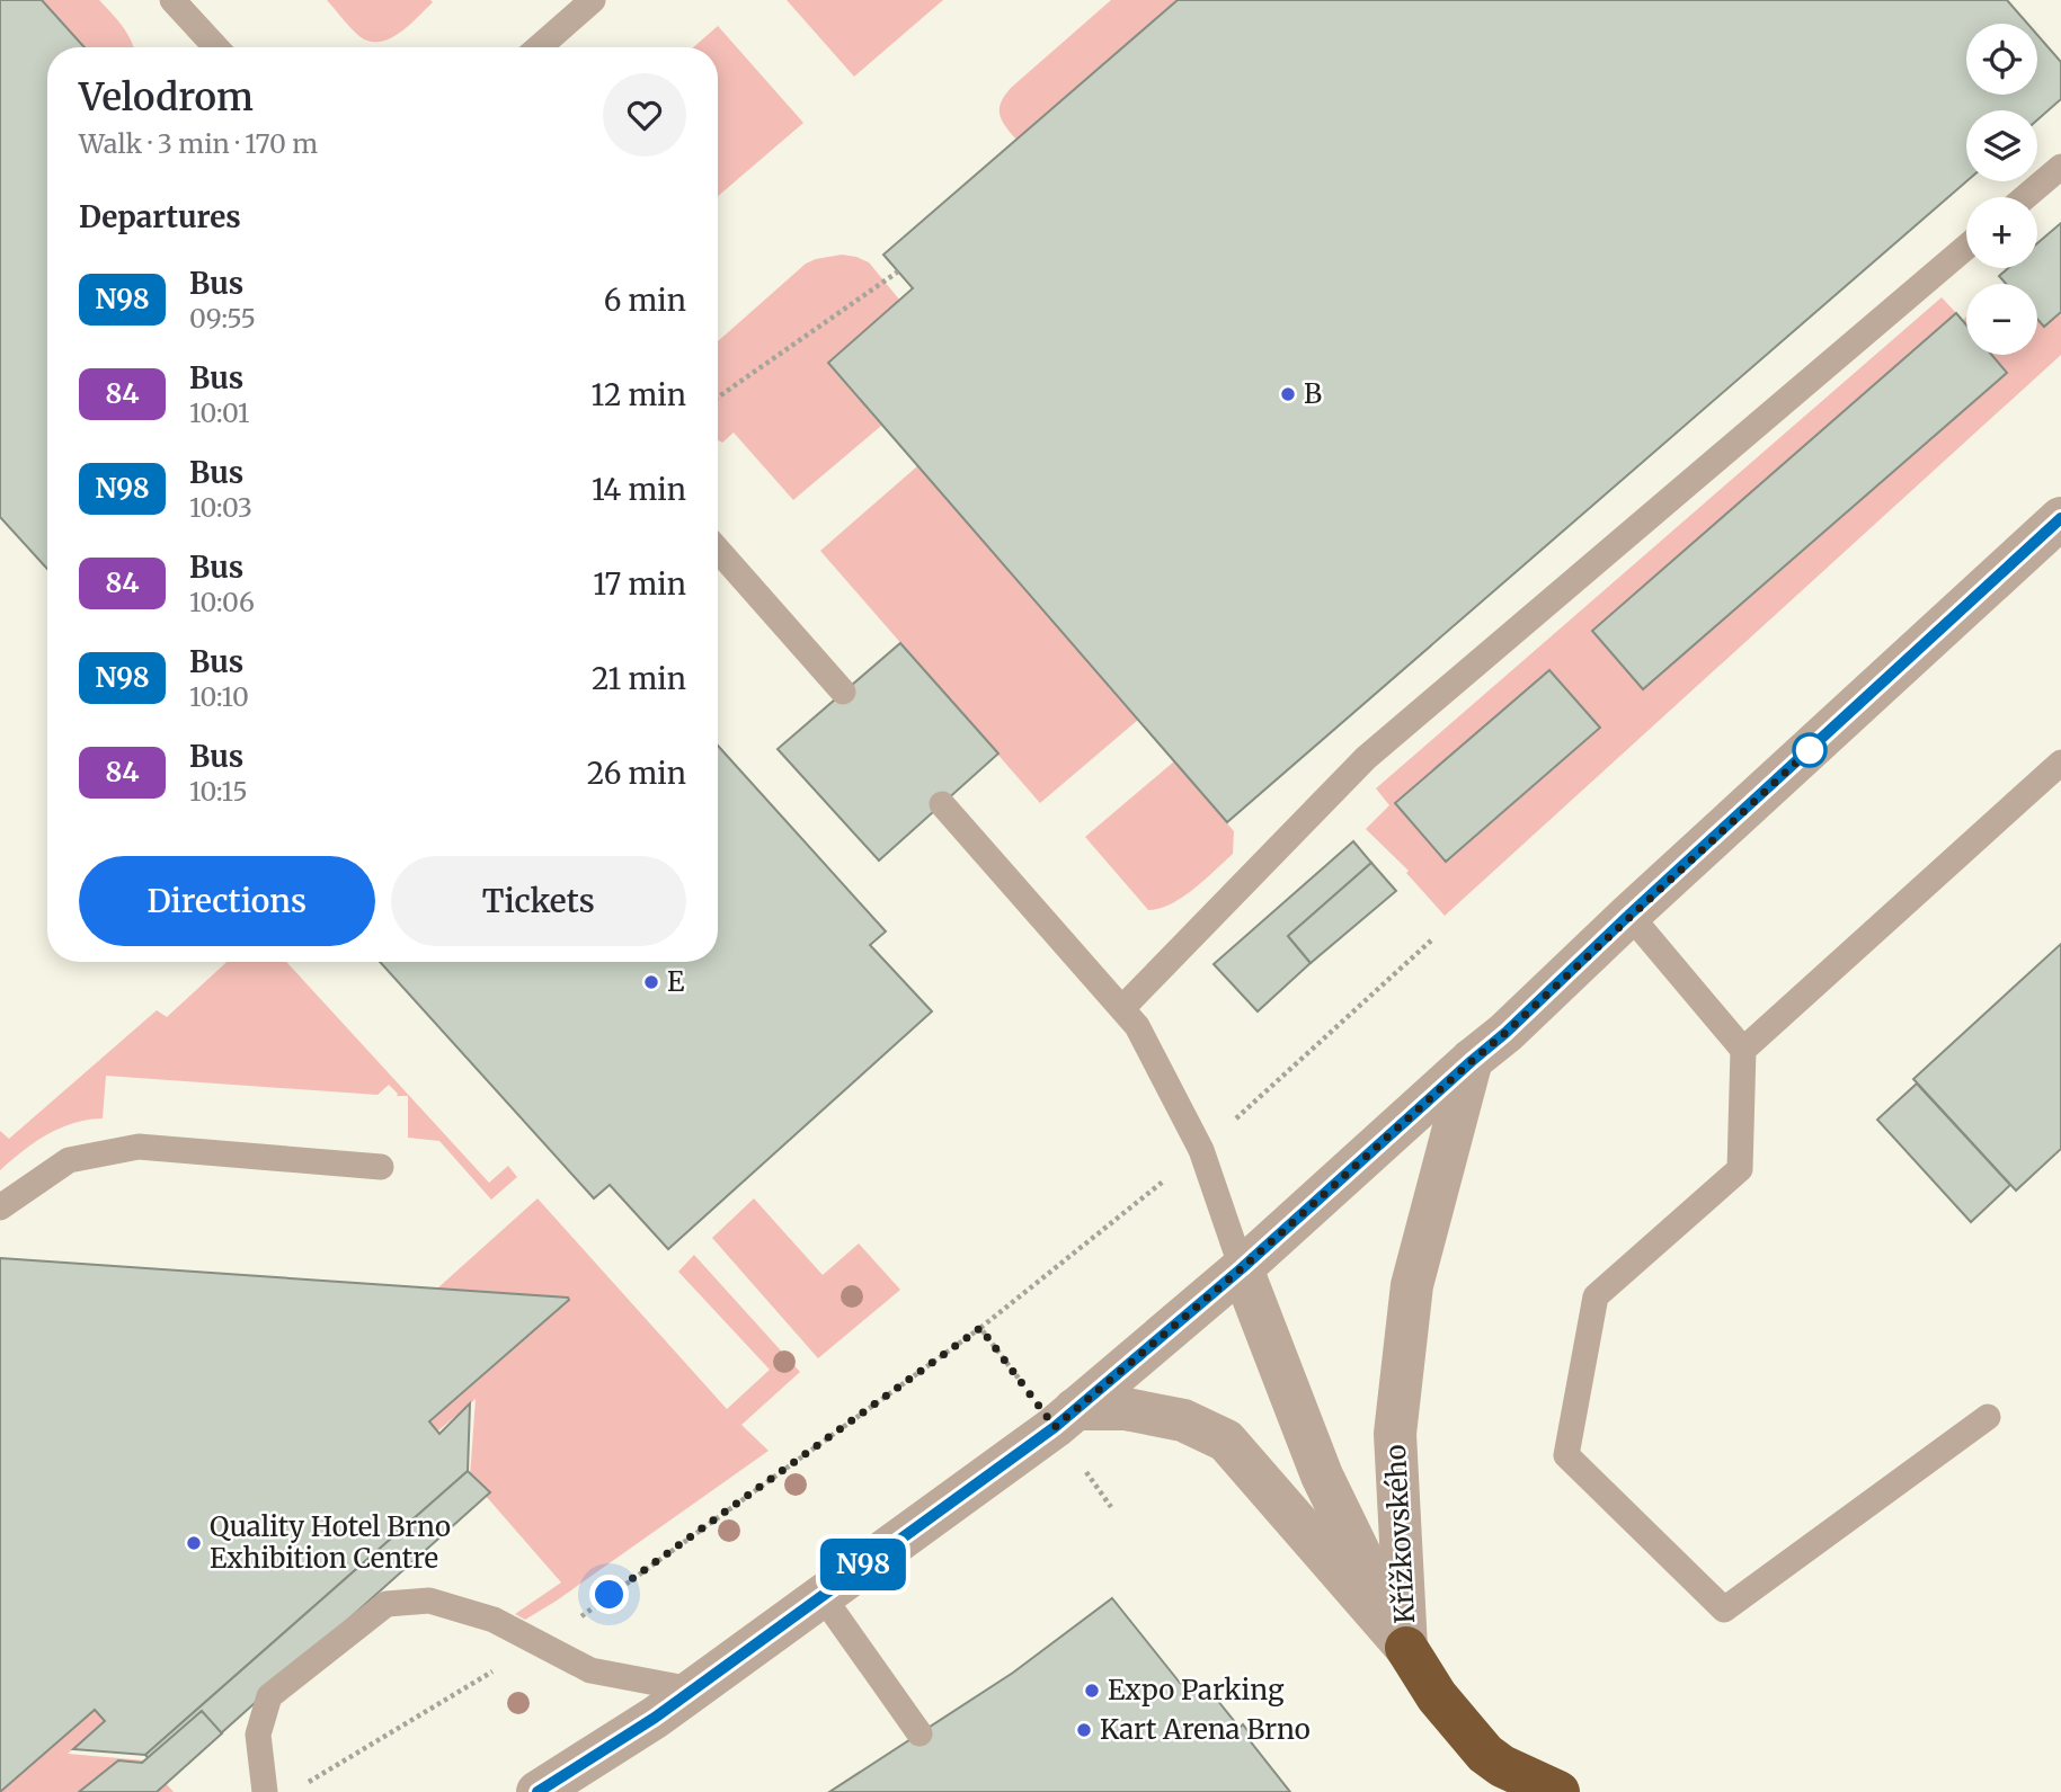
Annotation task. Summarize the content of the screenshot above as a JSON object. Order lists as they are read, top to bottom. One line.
{"streets":{"street":["Křížkovského"]},"places":["B","E","Quality Hotel Brno Exhibition Centre","Expo Parking","Kart Arena Brno"],"lines":["bus line N98"],"page":{"on_map":"N98","map_buttons":["+","−"],"heading":[["Velodrom","Walk · 3 min · 170 m"],"Departures"],"list":[{"mark":"N98","name":"Bus","note":"09:55","value":"6 min"},{"mark":"84","name":"Bus","note":"10:01","value":"12 min"},{"mark":"N98","name":"Bus","note":"10:03","value":"14 min"},{"mark":"84","name":"Bus","note":"10:06","value":"17 min"},{"mark":"N98","name":"Bus","note":"10:10","value":"21 min"},{"mark":"84","name":"Bus","note":"10:15","value":"26 min"}],"buttons":["Directions","Tickets"]}}
